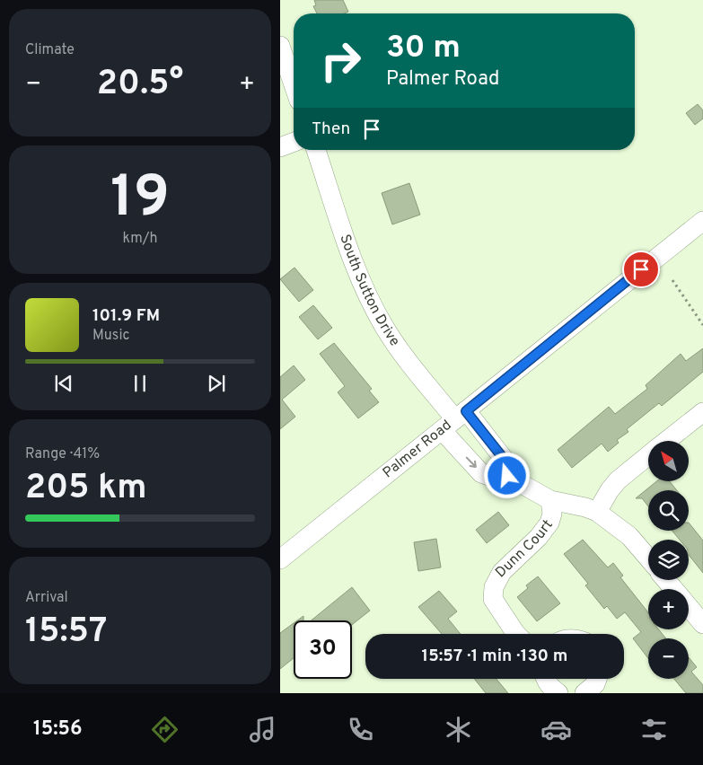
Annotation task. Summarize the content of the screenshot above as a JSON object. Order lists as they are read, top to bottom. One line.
{"streets":{"street":["South Sutton Drive","Palmer Road","Dunn Court"]},"crossings":[["South Sutton Drive","Palmer Road"]],"north":"top left","page":{"tile":["Climate",["19","km/h"],["Range · 41%","205 km"],["Arrival","15:57"]],"turn":["30 m","Palmer Road"],"heat":["−","20.5°","+"],"then":"Then","song":["101.9 FM","Music"],"map_buttons":["+","−"],"limit":"30","trip":"15:57 · 1 min · 130 m","tabs":"15:56"}}
